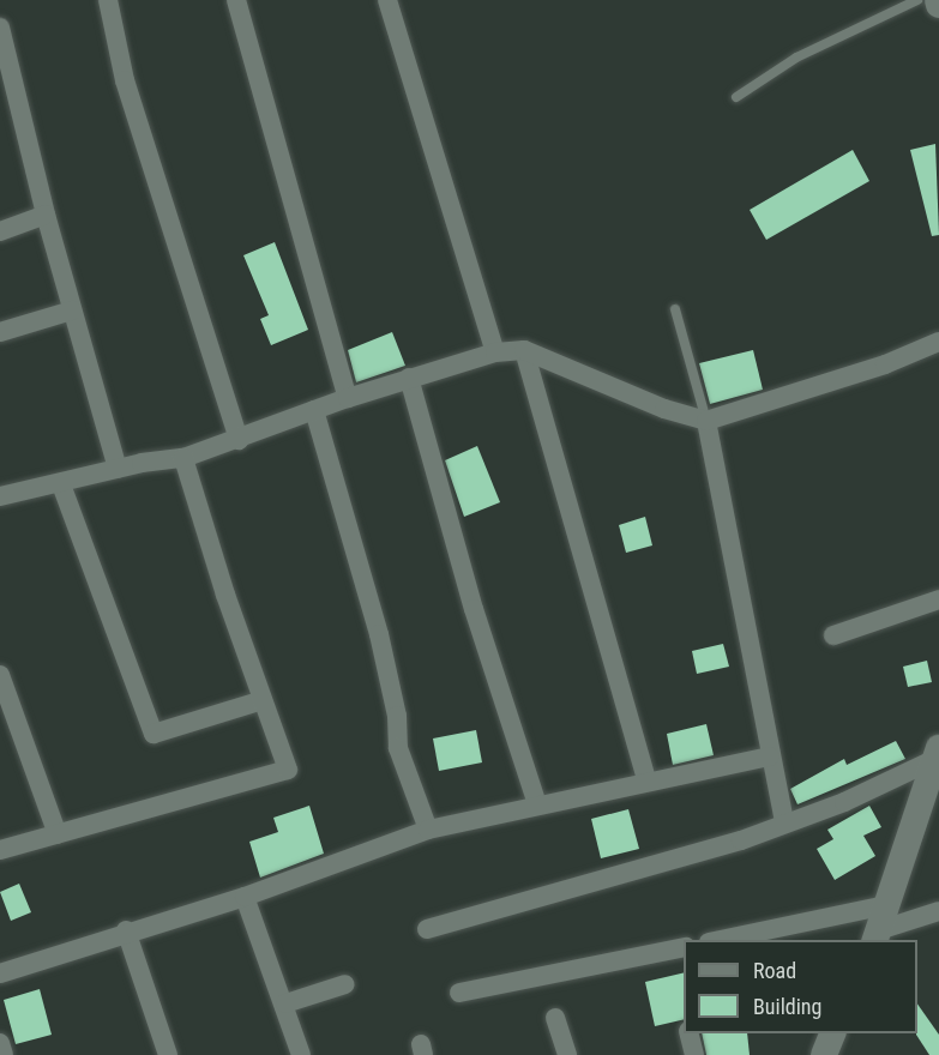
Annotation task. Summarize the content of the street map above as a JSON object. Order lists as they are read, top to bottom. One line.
{"legend":["Road","Building"]}
